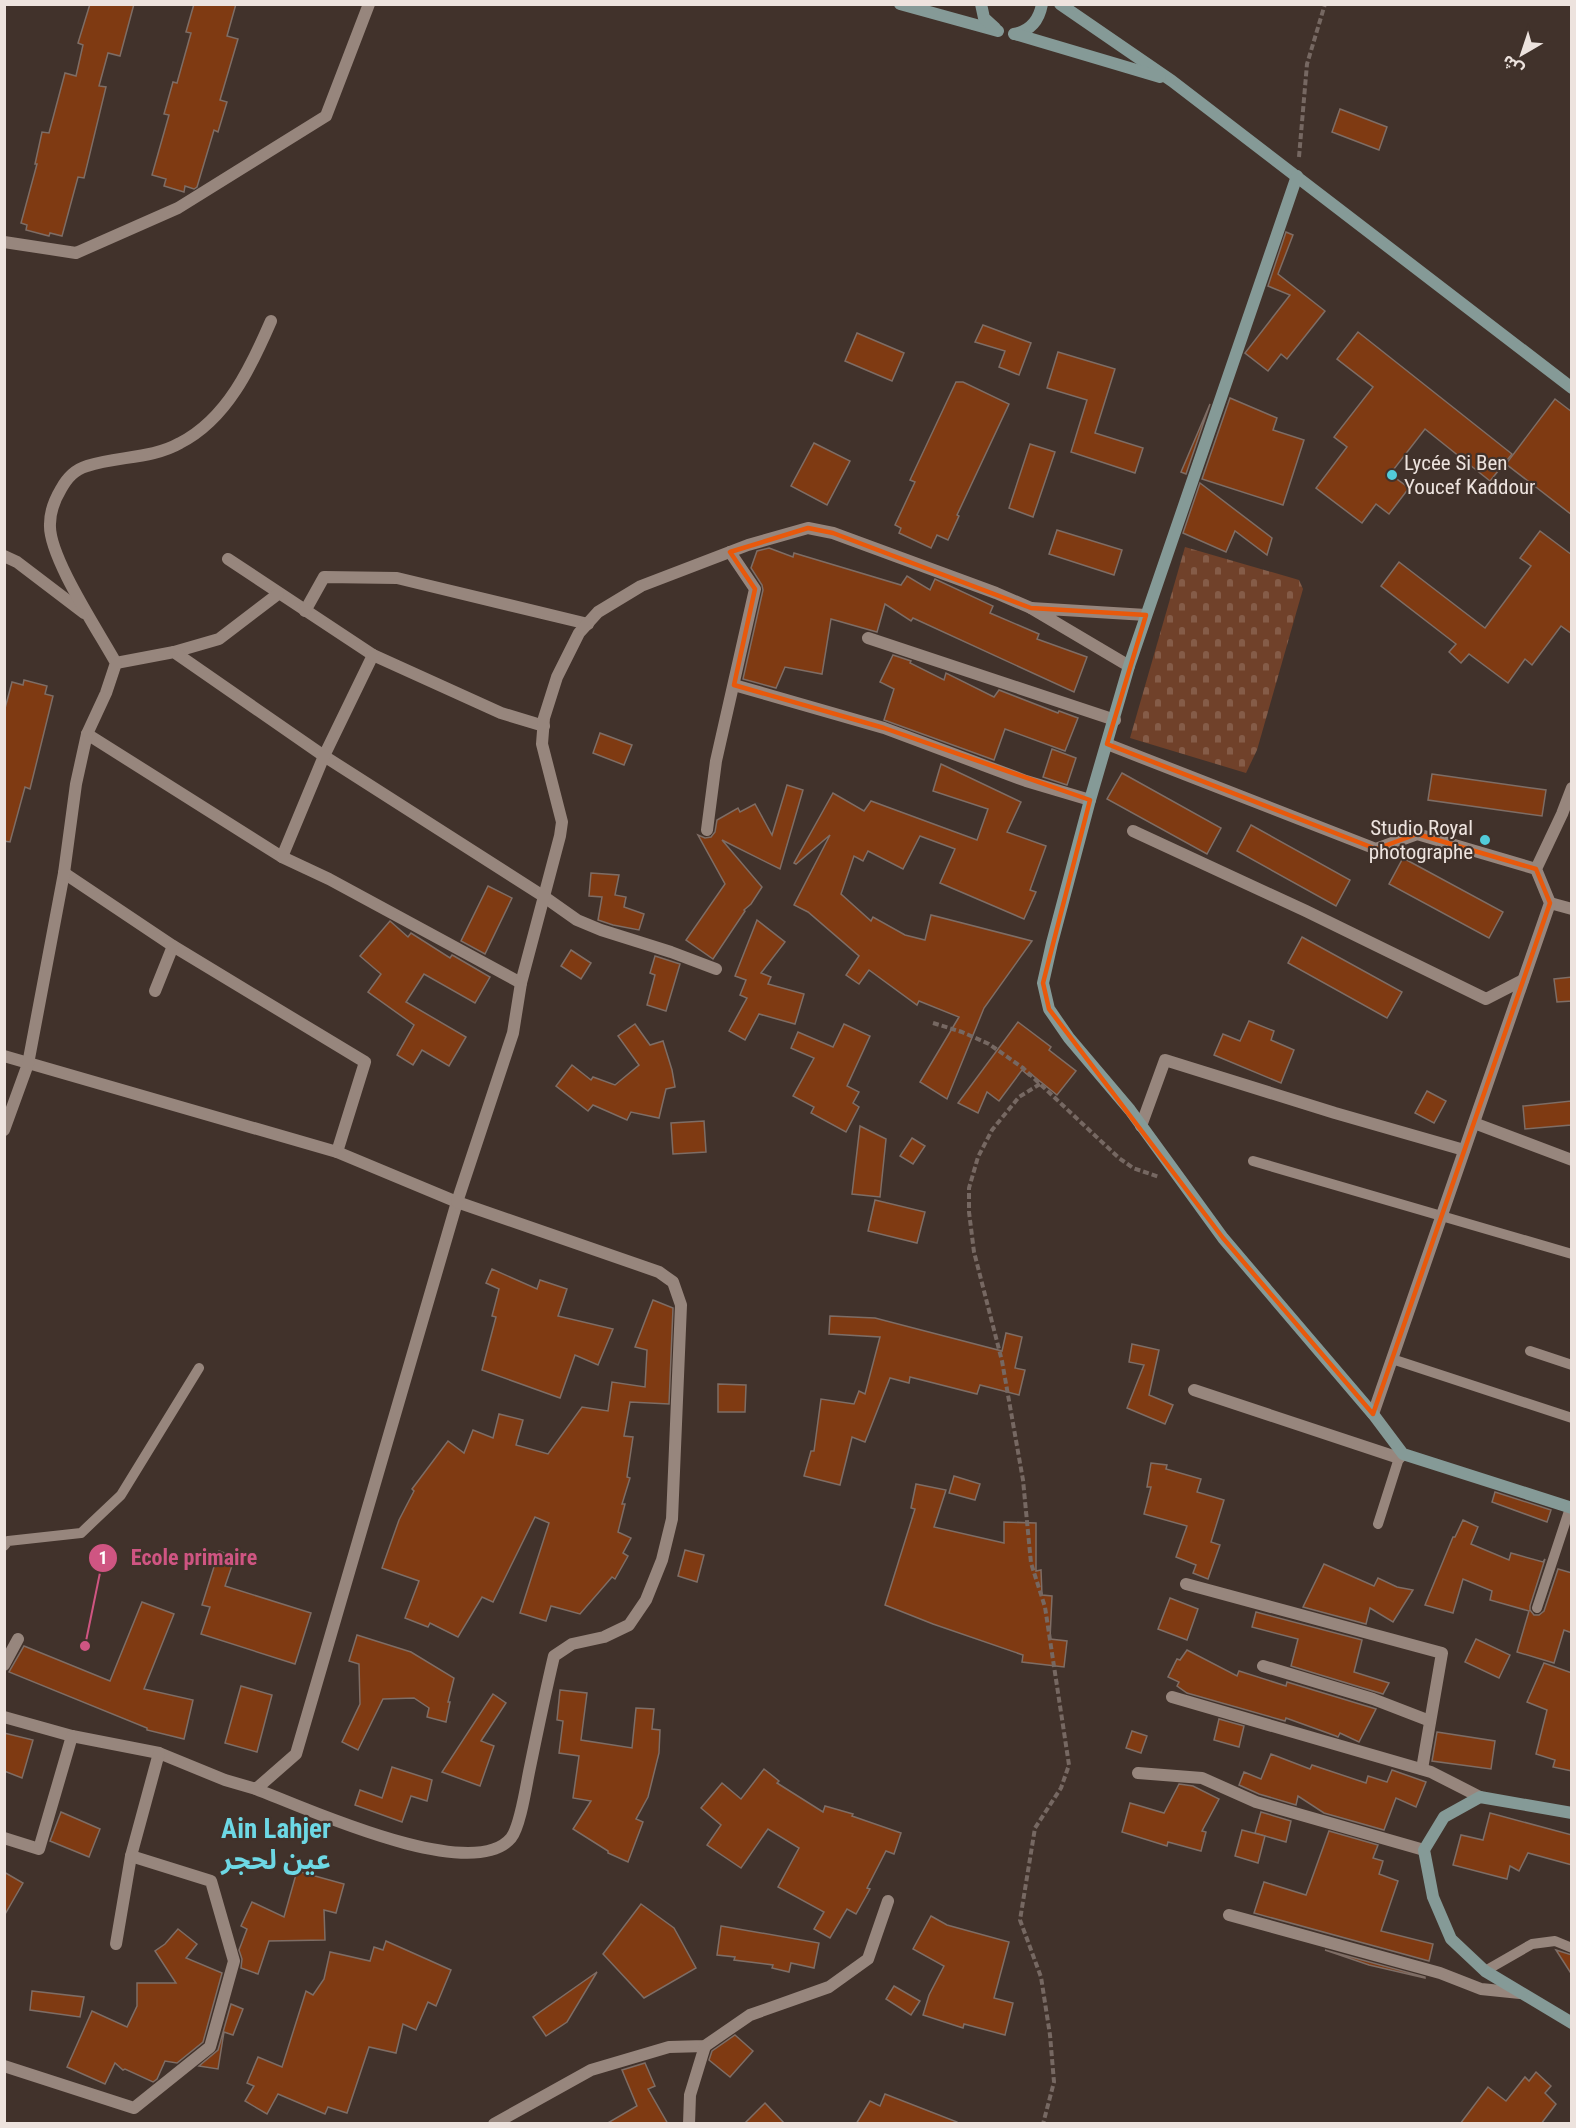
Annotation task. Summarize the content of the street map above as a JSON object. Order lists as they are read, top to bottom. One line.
{"districts":["Ain Lahjer عين لحجر"],"places":["Lycée Si Ben Youcef Kaddour","Studio Royal photographe","Ecole primaire"],"north":"bottom left"}
